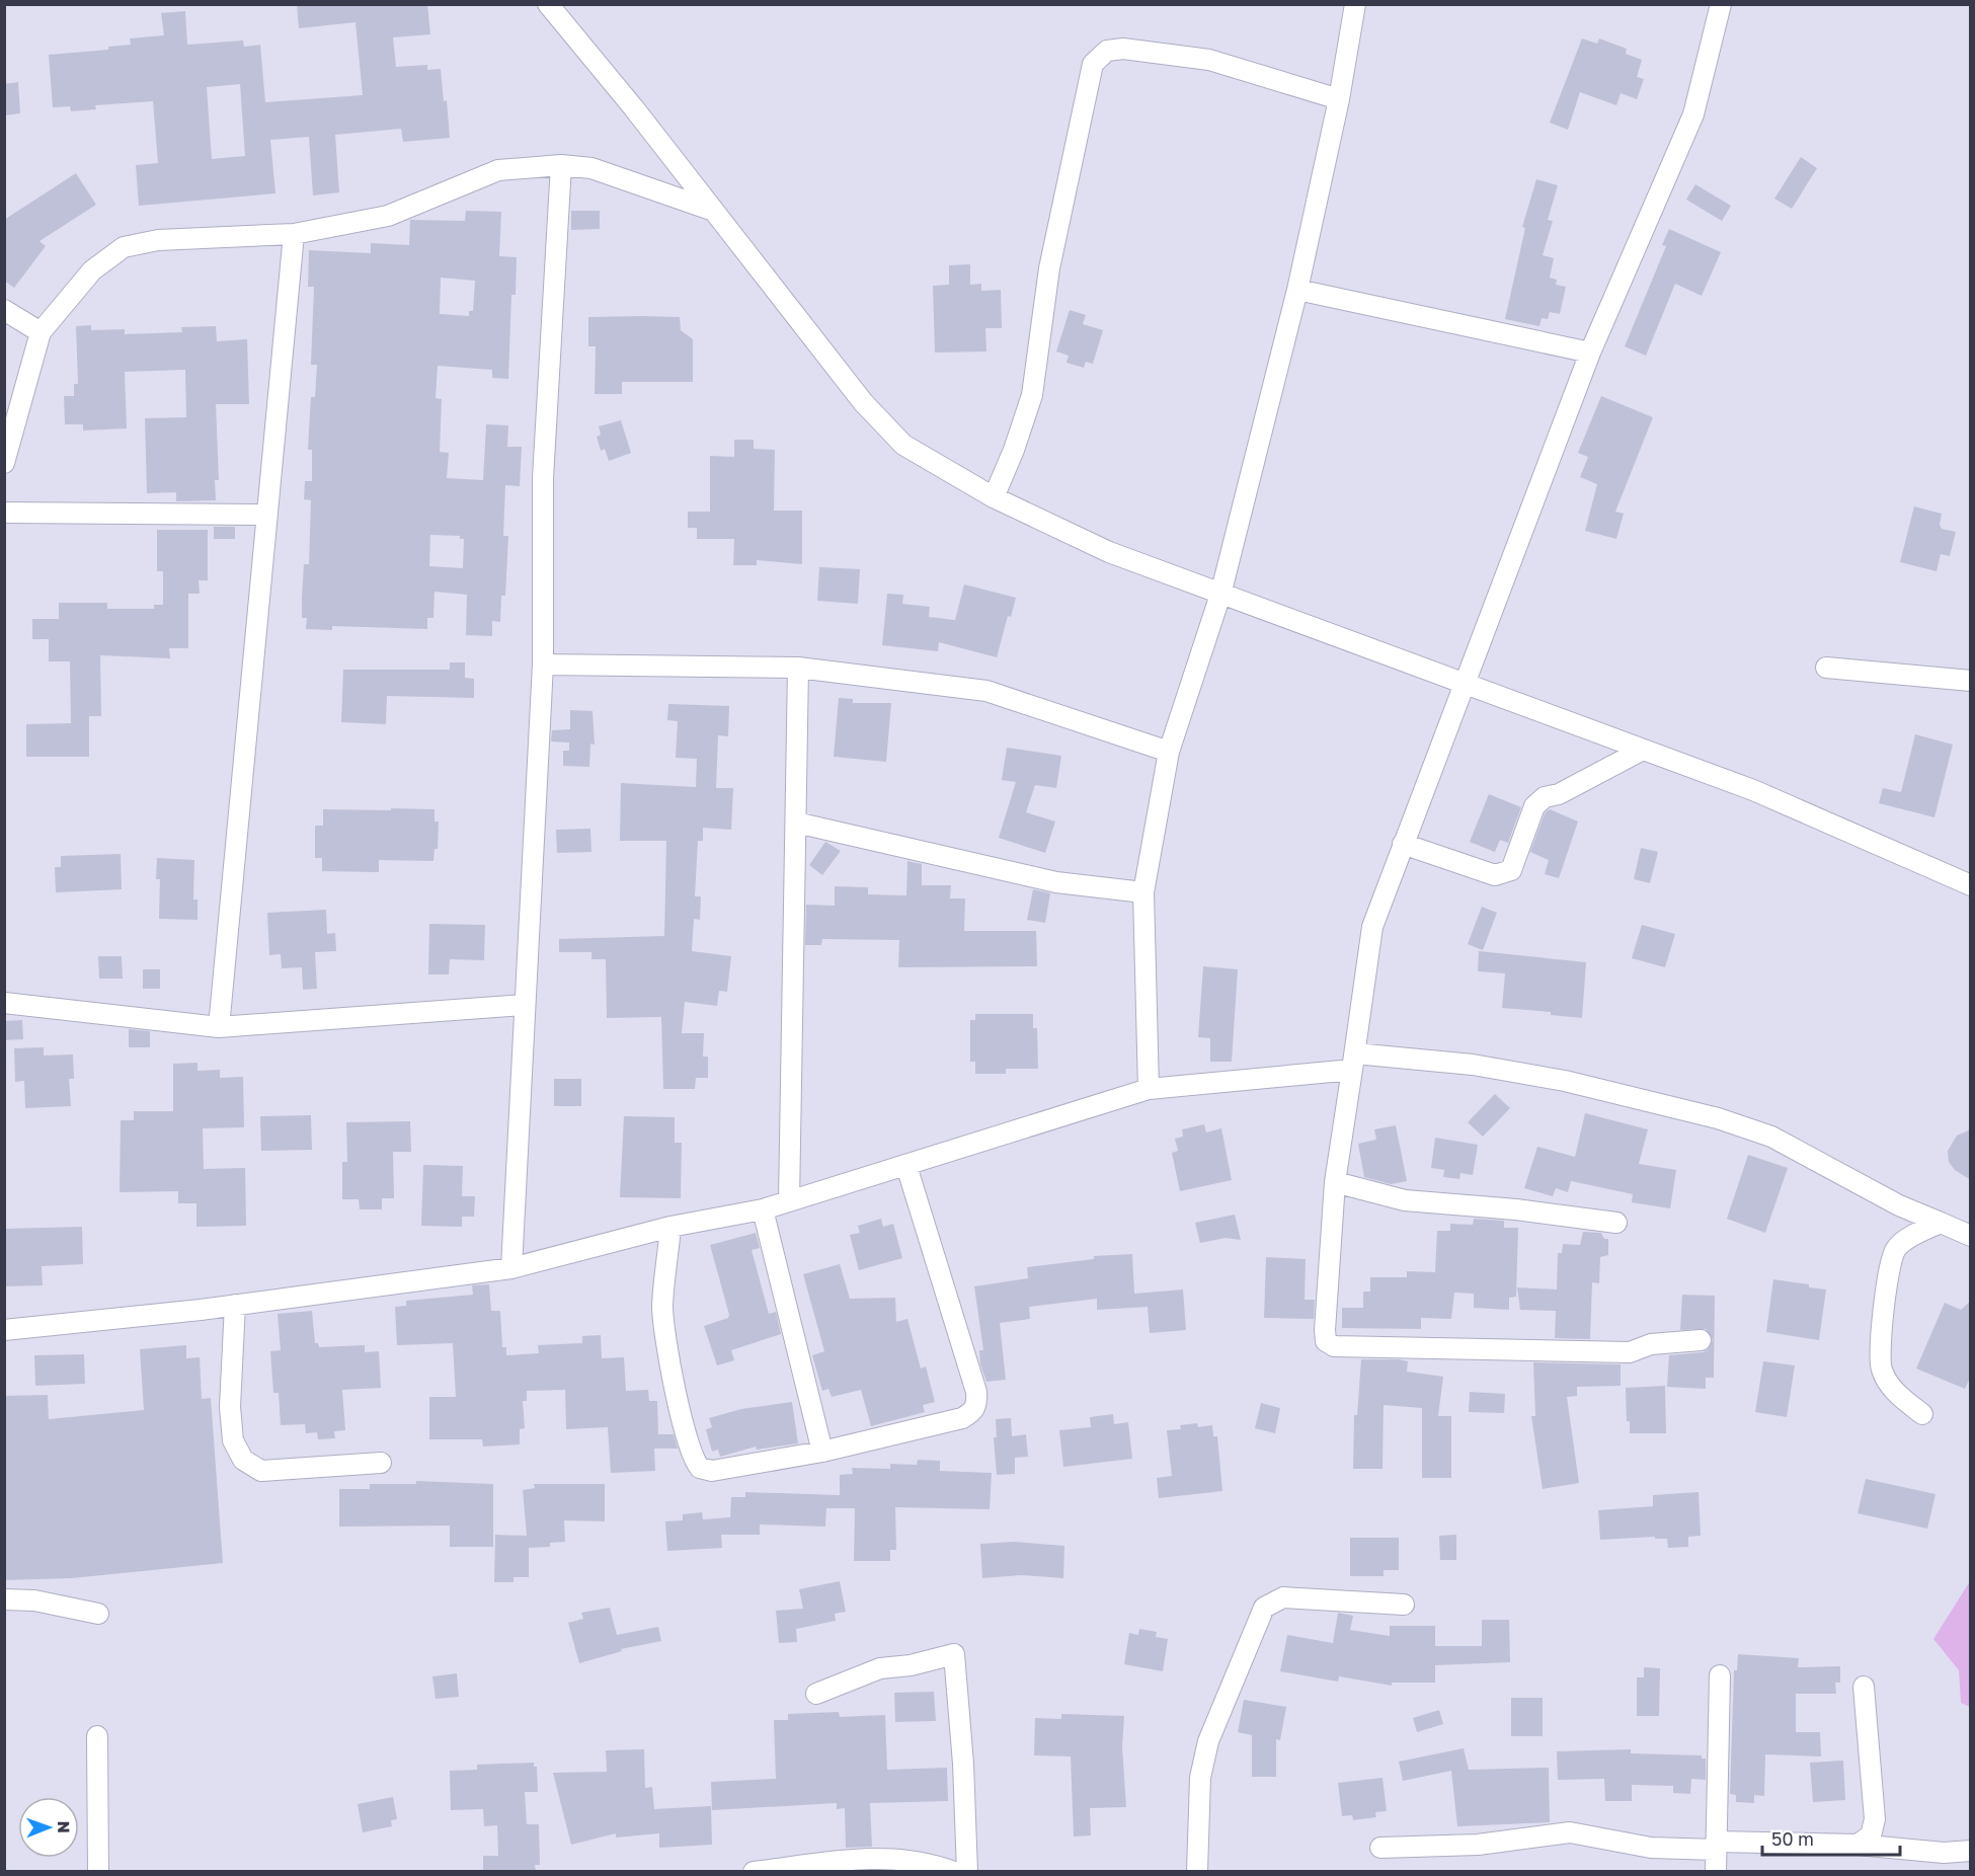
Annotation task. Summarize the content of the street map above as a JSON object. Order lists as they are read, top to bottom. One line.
{"scale_bar":"50 m","north":"right"}
